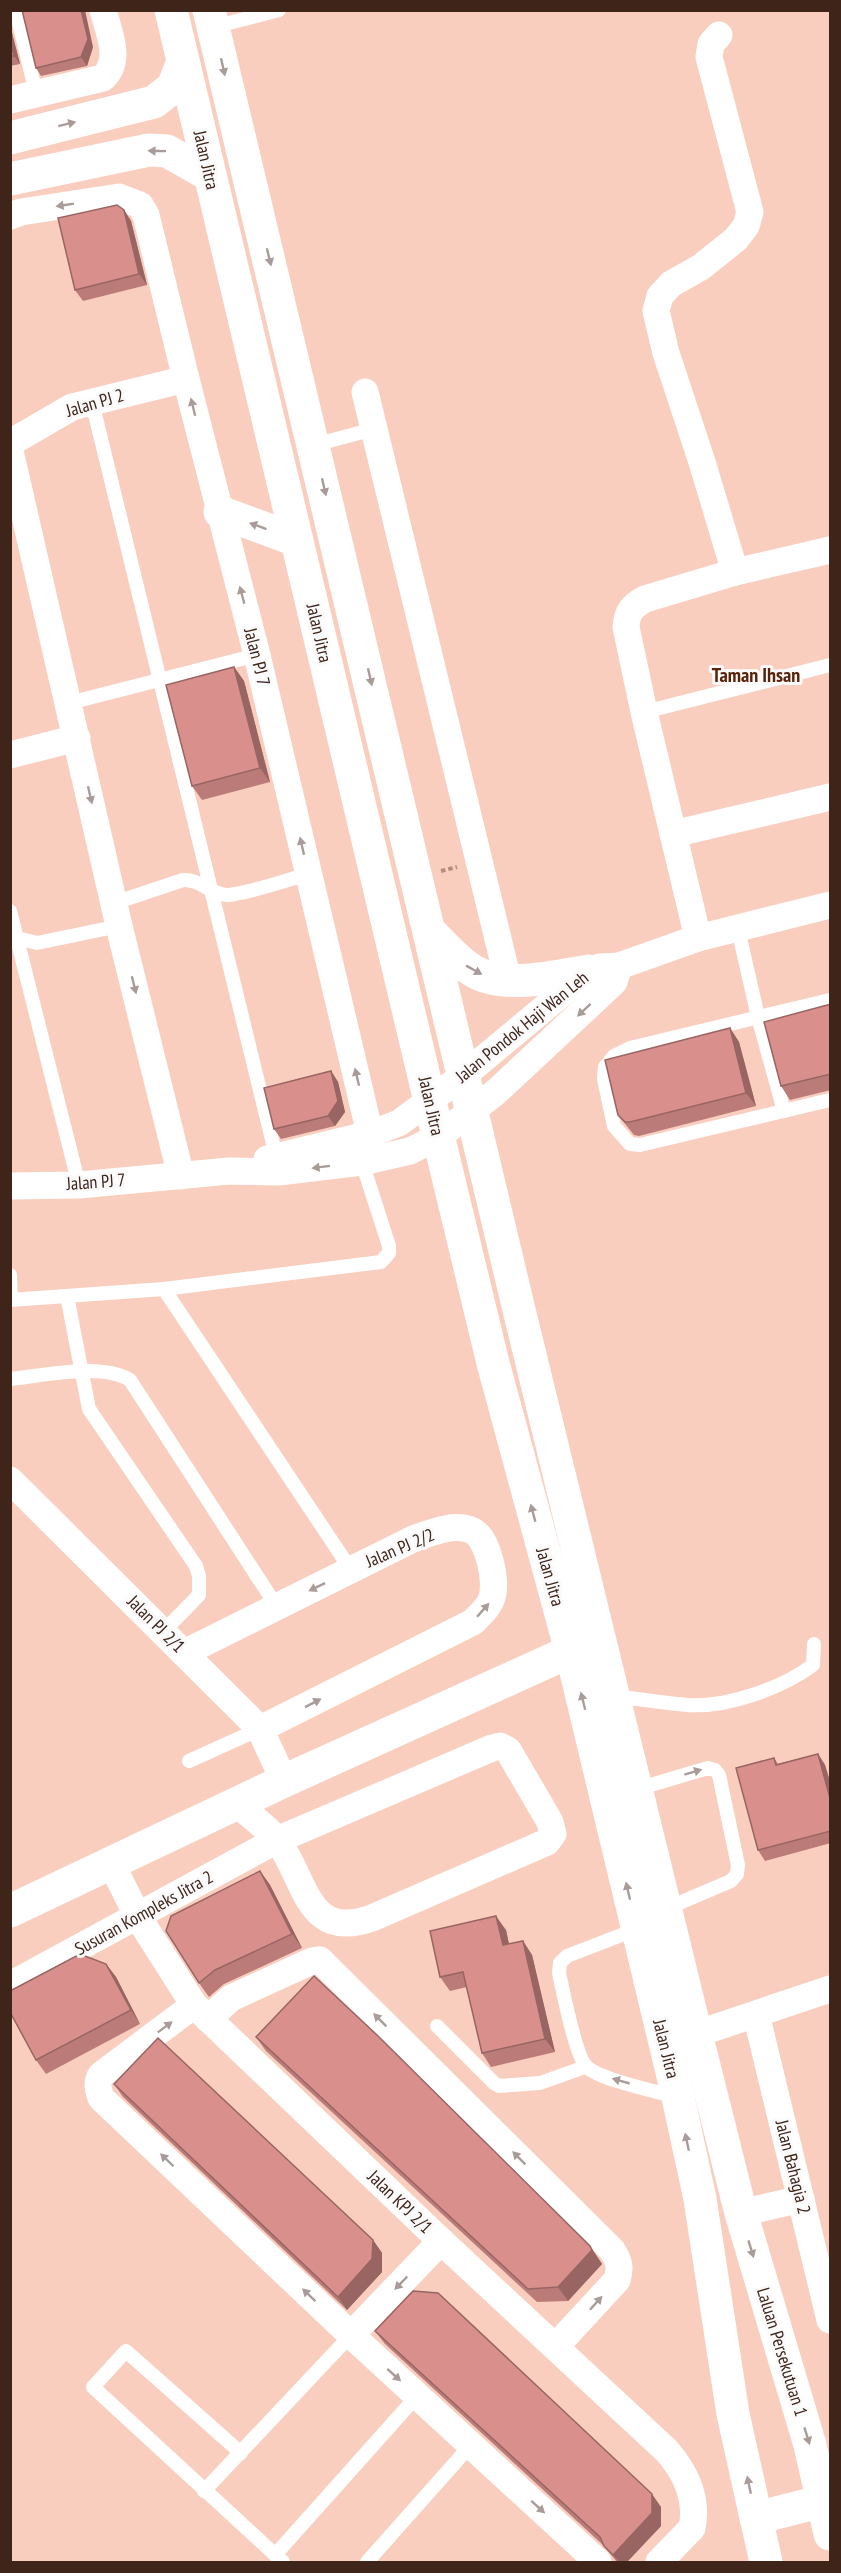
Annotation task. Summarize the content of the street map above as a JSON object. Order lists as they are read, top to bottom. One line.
{"streets":{"main road":["Jalan Jitra","Laluan Persekutuan 1"],"street":["Jalan PJ 2","Jalan PJ 7","Jalan Pondok Haji Wan Leh","Jalan PJ 2/2","Jalan PJ 2/1","Susuran Kompleks Jitra 2","Jalan Bahagia 2","Jalan KPJ 2/1"]},"crossings":[["Jalan Jitra","Jalan Pondok Haji Wan Leh"],["Jalan Jitra","Laluan Persekutuan 1"],["Jalan PJ 2","Jalan PJ 7"],["Jalan PJ 7","Jalan Pondok Haji Wan Leh"],["Jalan PJ 2/2","Jalan PJ 2/1"],["Susuran Kompleks Jitra 2","Jalan KPJ 2/1"]],"one_way":["Laluan Persekutuan 1"],"districts":["Taman Ihsan"]}
